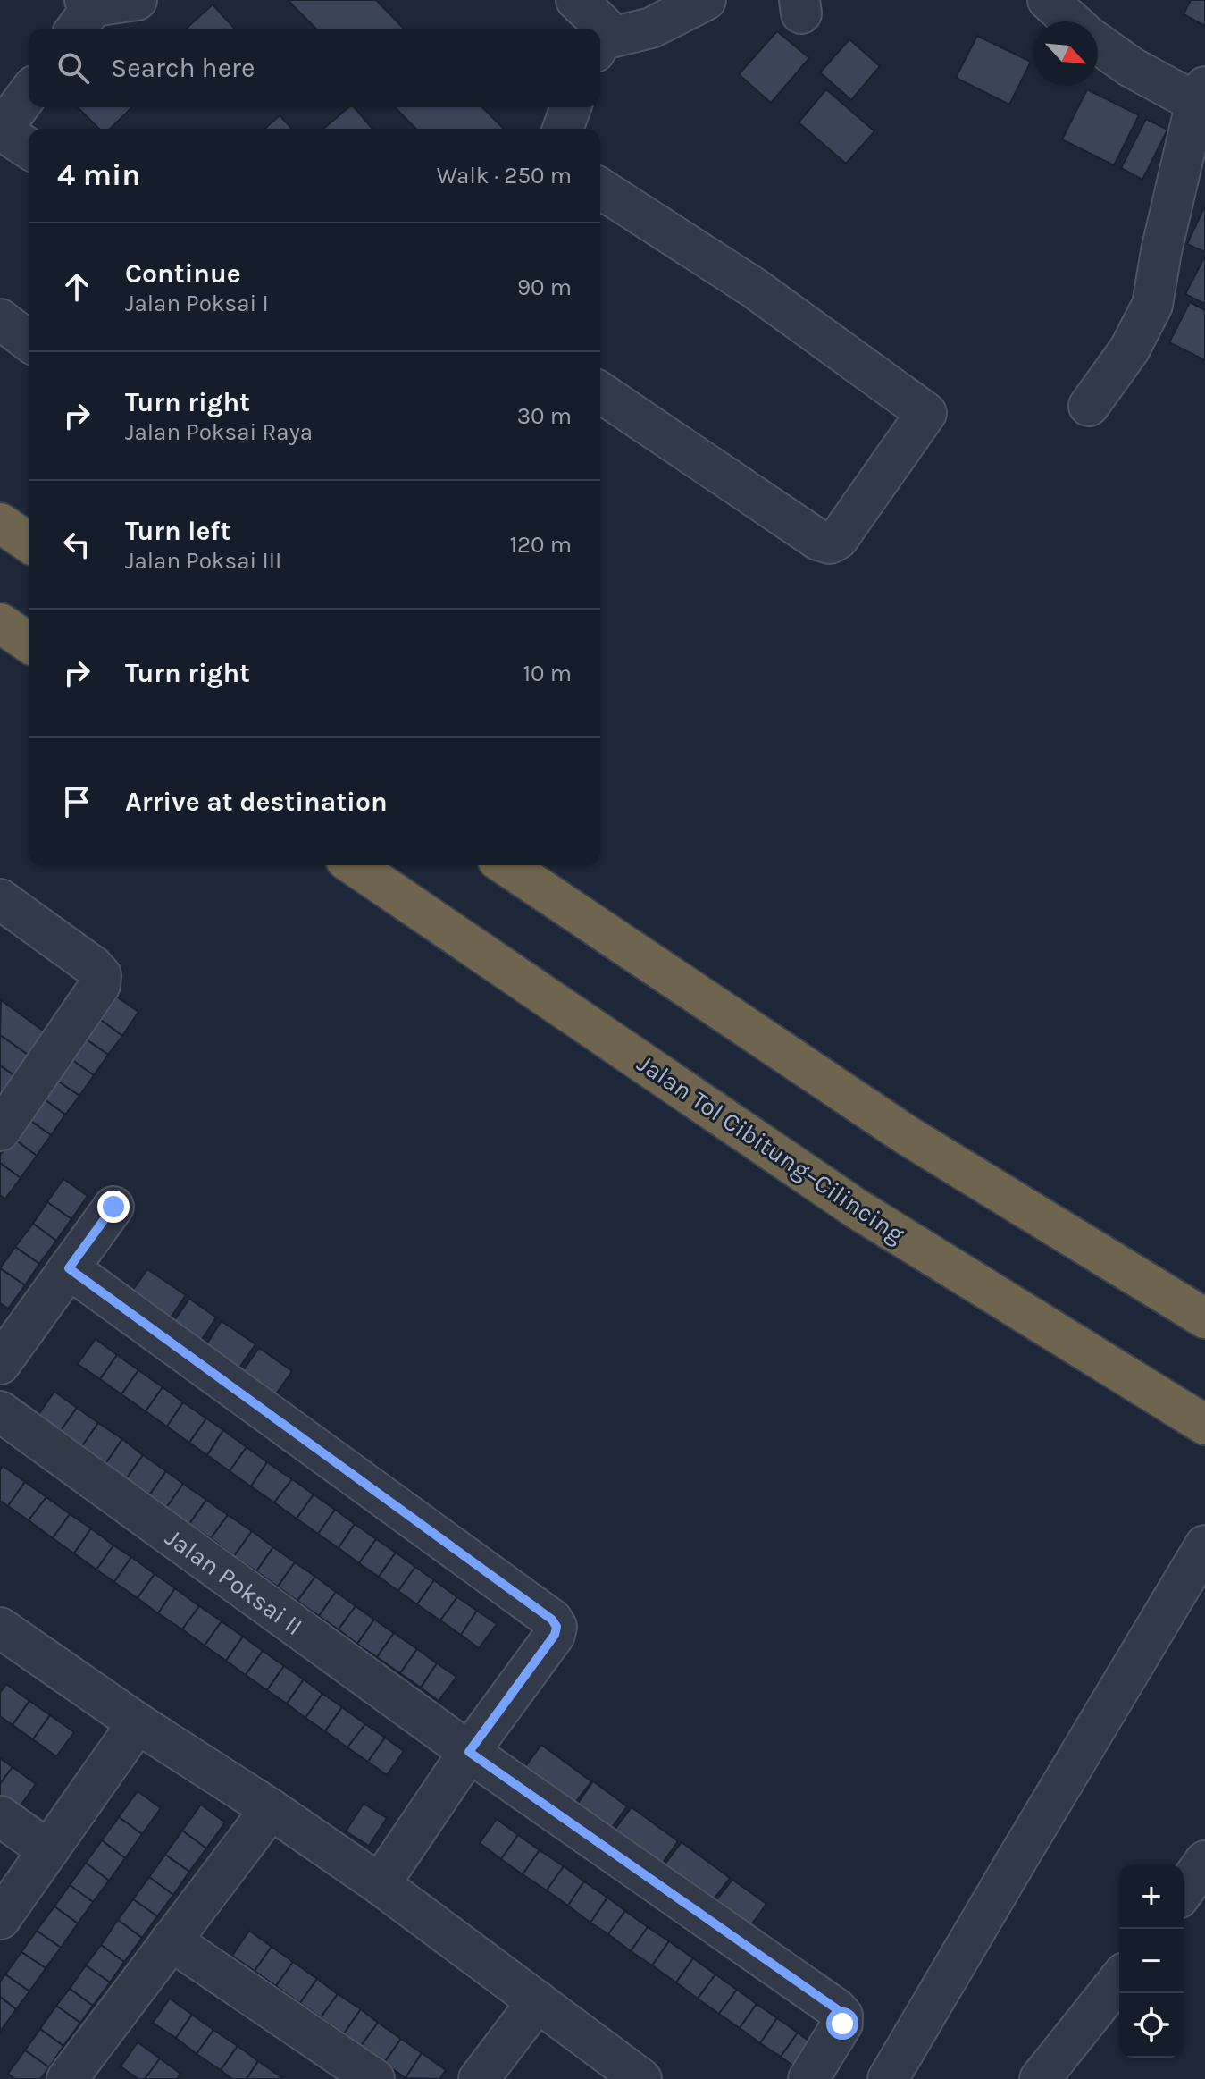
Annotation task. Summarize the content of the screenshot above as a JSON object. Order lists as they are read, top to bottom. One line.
{"streets":{"highway":["Jalan Tol Cibitung–Cilincing"],"street":["Jalan Poksai II"]},"north":"bottom right","page":{"search":"Search here","heading":["4 min","Walk · 250 m"],"list":[["Continue","Jalan Poksai I","90 m"],["Turn right","Jalan Poksai Raya","30 m"],["Turn left","Jalan Poksai III","120 m"],["Turn right","10 m"],"Arrive at destination"],"map_buttons":["+","−"]}}
